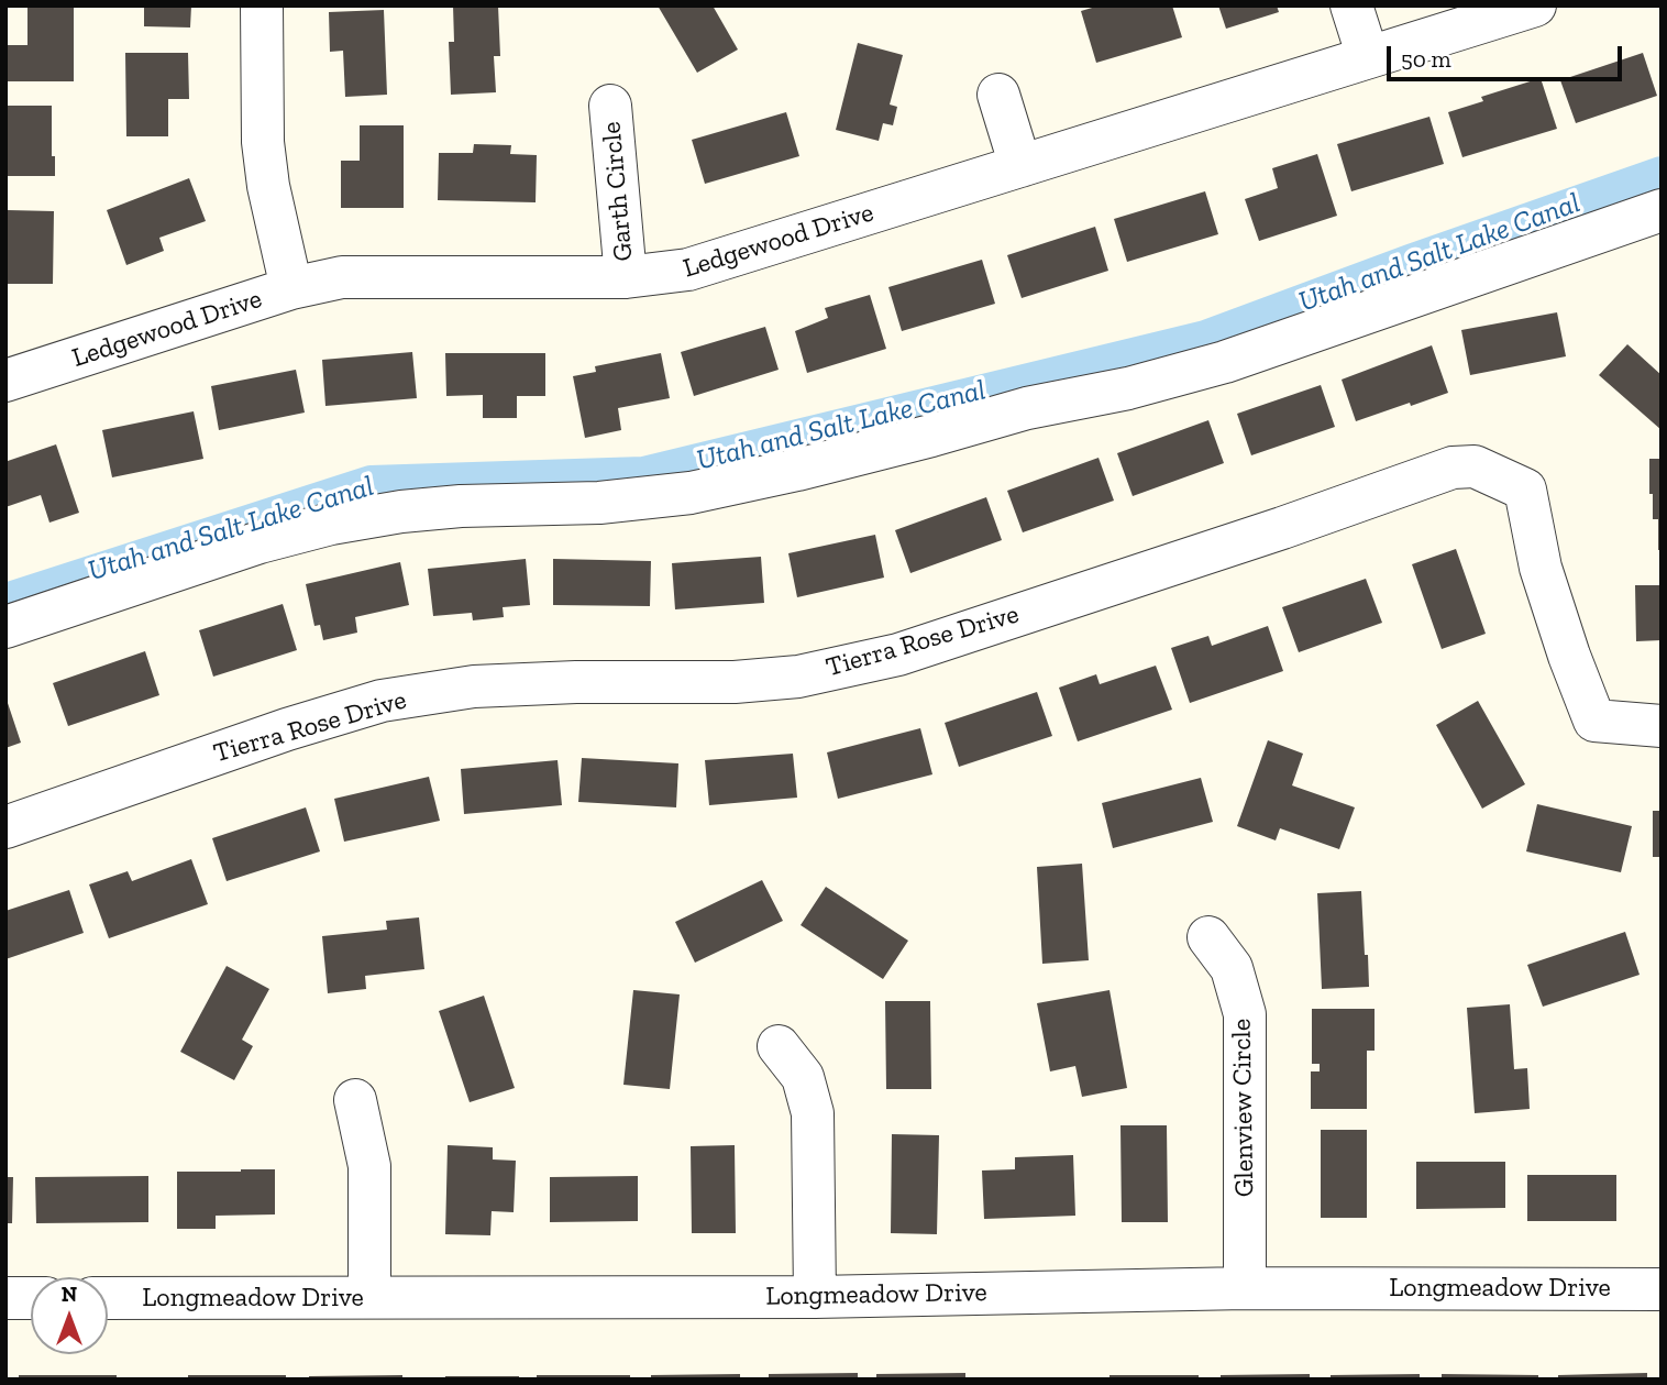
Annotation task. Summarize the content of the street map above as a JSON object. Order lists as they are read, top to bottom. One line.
{"streets":{"street":["Garth Circle","Ledgewood Drive","Tierra Rose Drive","Glenview Circle","Longmeadow Drive"]},"crossings":[["Garth Circle","Ledgewood Drive"],["Glenview Circle","Longmeadow Drive"]],"water":["Utah and Salt Lake Canal"],"scale_bar":"50 m","north":"top"}
